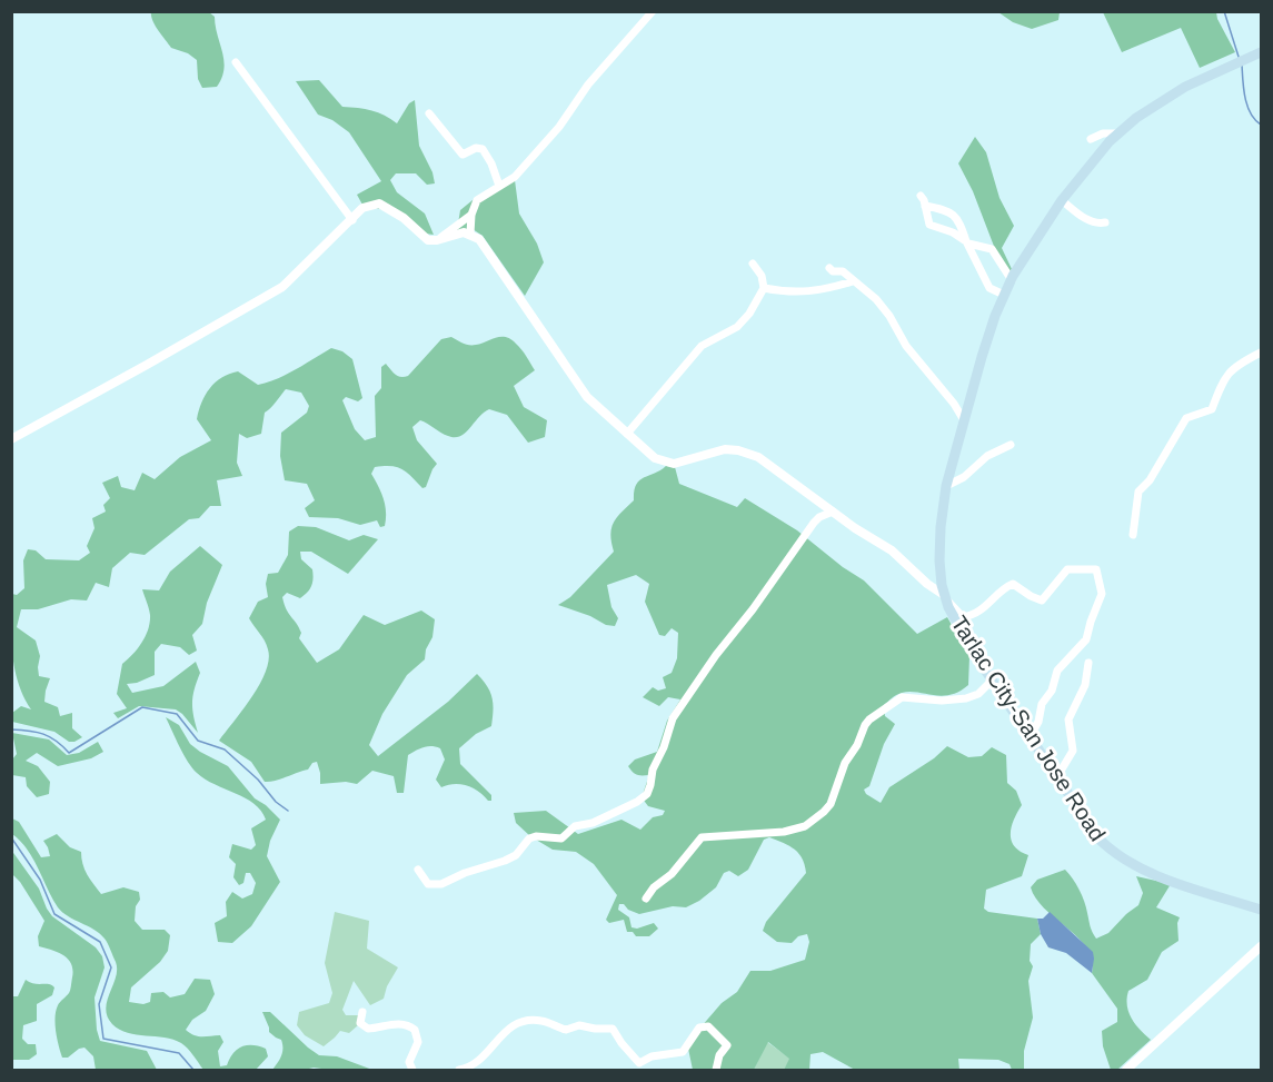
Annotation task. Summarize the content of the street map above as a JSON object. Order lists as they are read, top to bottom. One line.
{"streets":{"main road":["Tarlac City-San Jose Road"]}}
